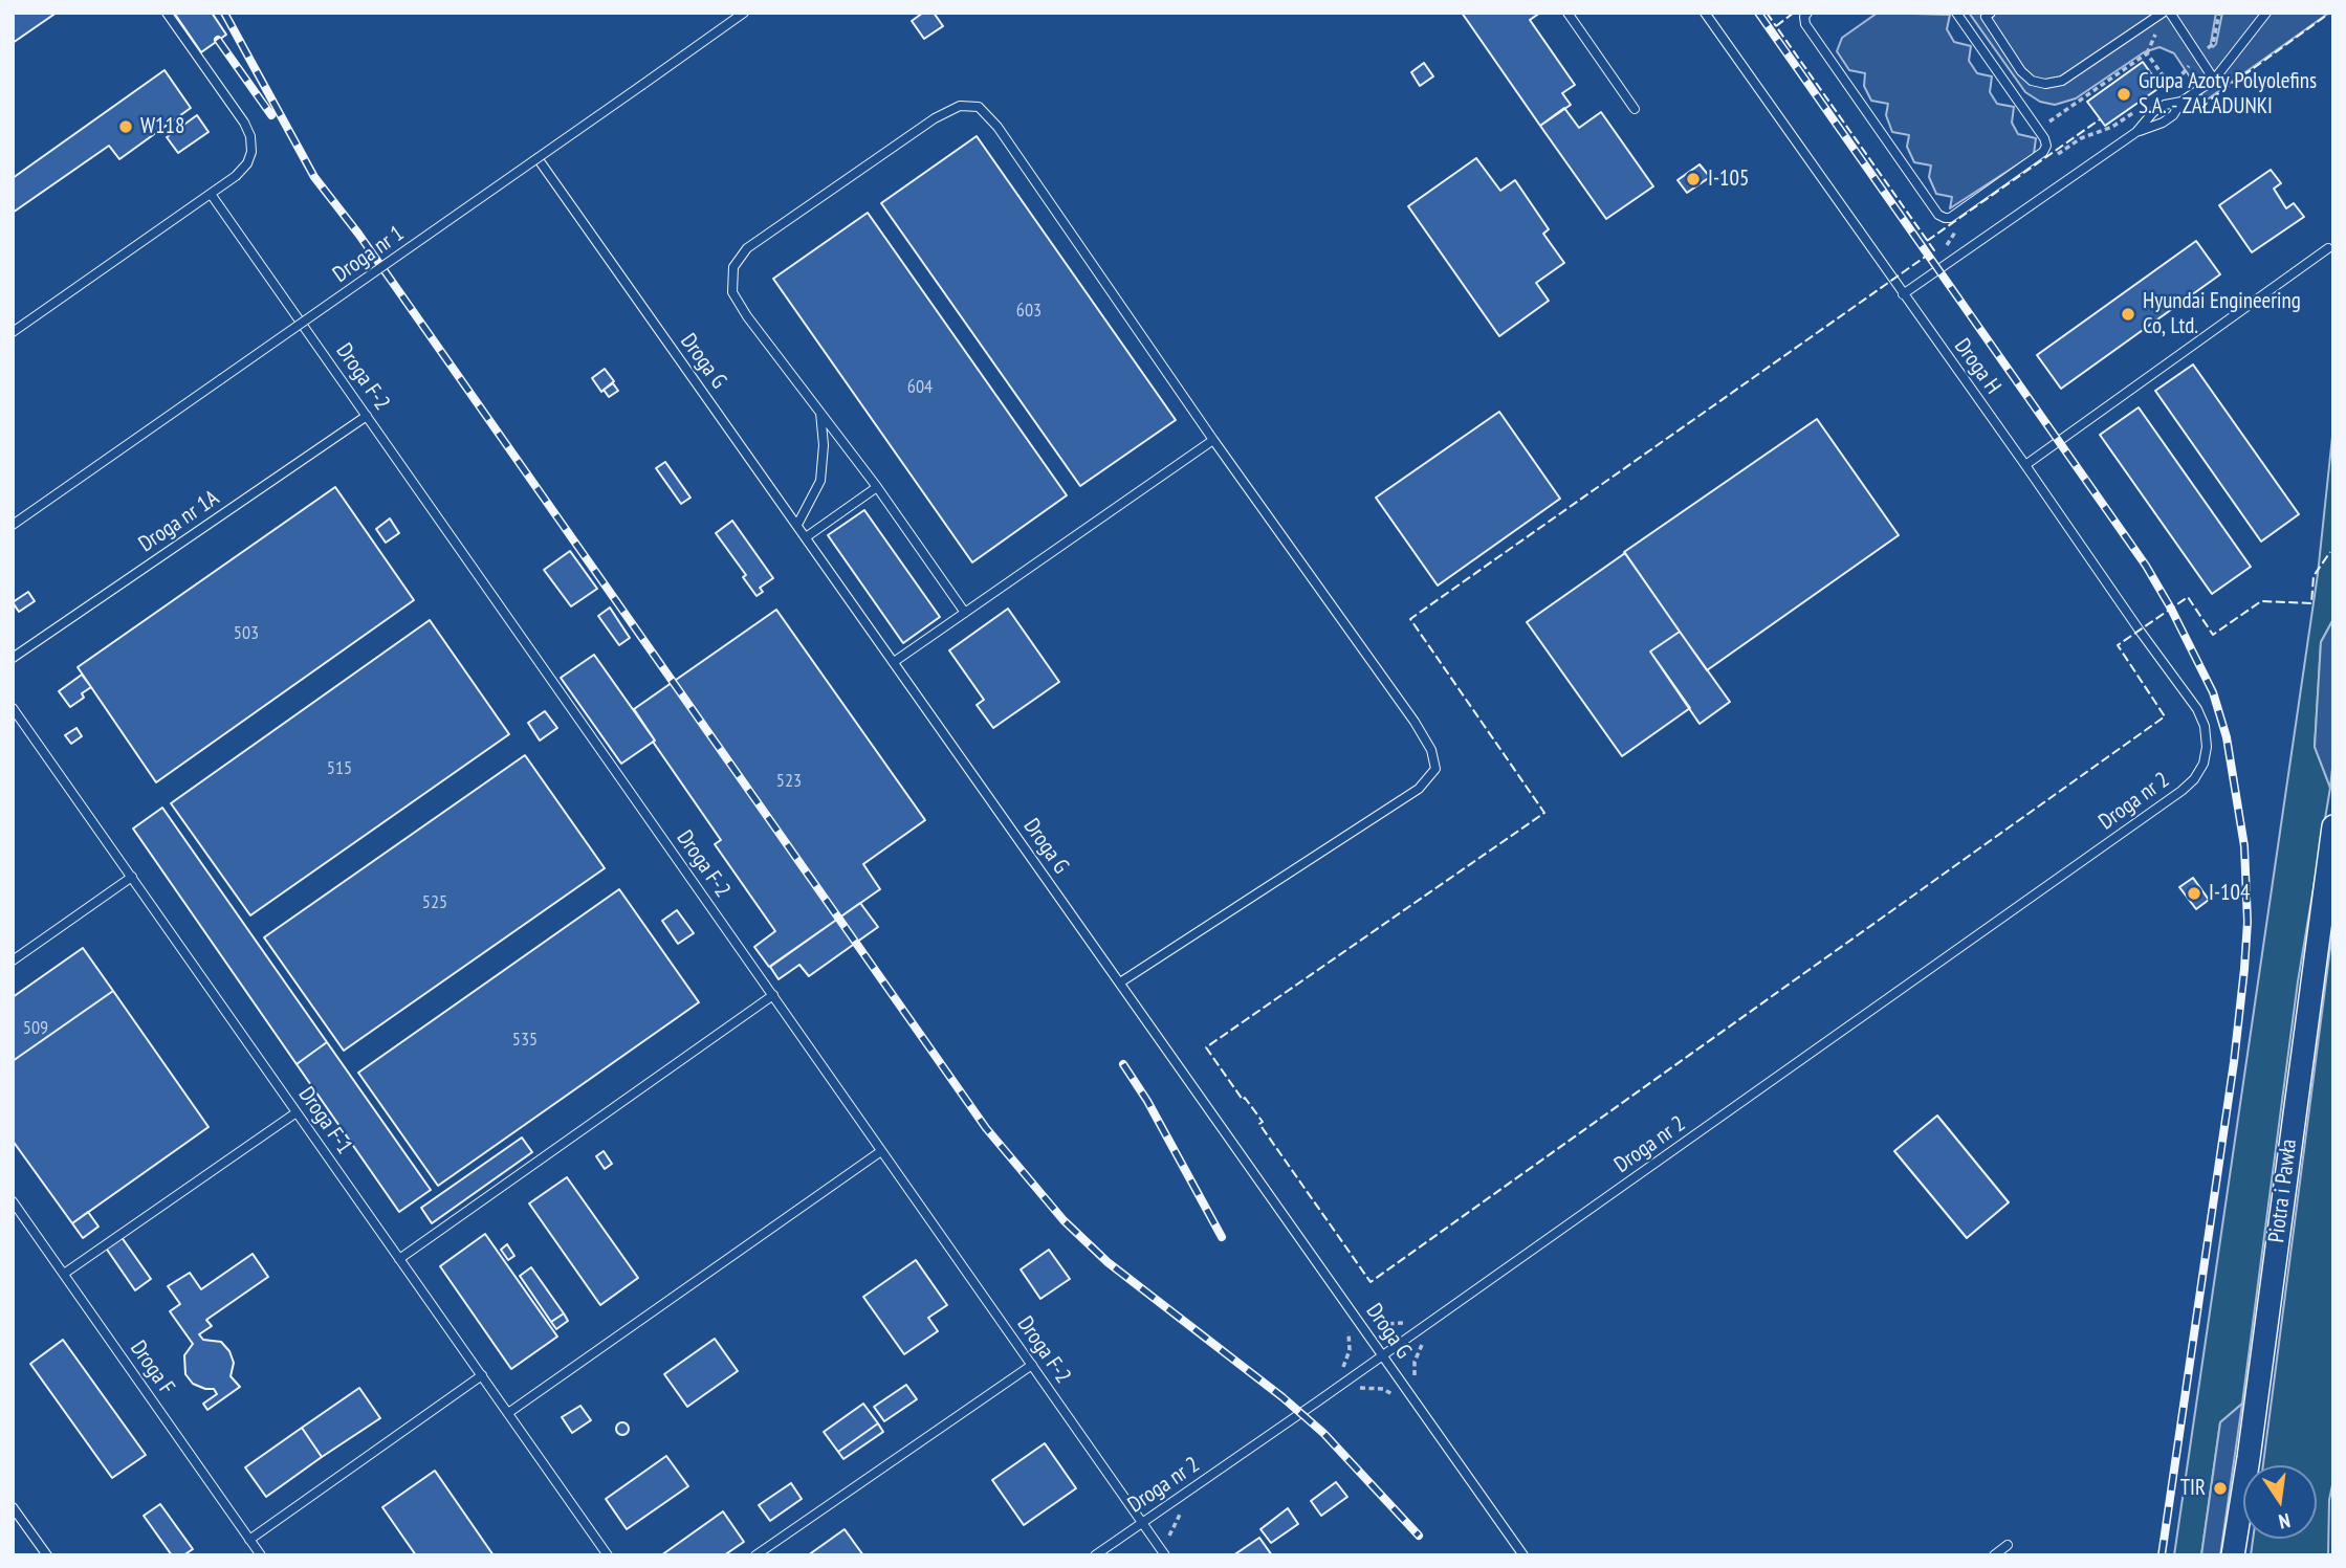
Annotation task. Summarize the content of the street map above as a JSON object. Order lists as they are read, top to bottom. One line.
{"streets":{"street":["Piotra i Pawła"],"lane":["Droga nr 1","Droga G","Droga H","Droga F-2","Droga nr 1A","Droga nr 2","Droga F-1","Droga F"]},"crossings":[["Droga nr 1","Droga G"],["Droga G","Droga nr 2"],["Droga H","Droga nr 2"],["Droga F-2","Droga nr 1A"],["Droga F-2","Droga nr 2"]],"places":["Grupa Azoty Polyolefins S.A. - ZAŁADUNKI","W118","I-105","Hyundai Engineering Co, Ltd.","I-104","TIR"],"house_numbers":["603","604","503","515","523","525","509","535"],"north":"bottom"}
